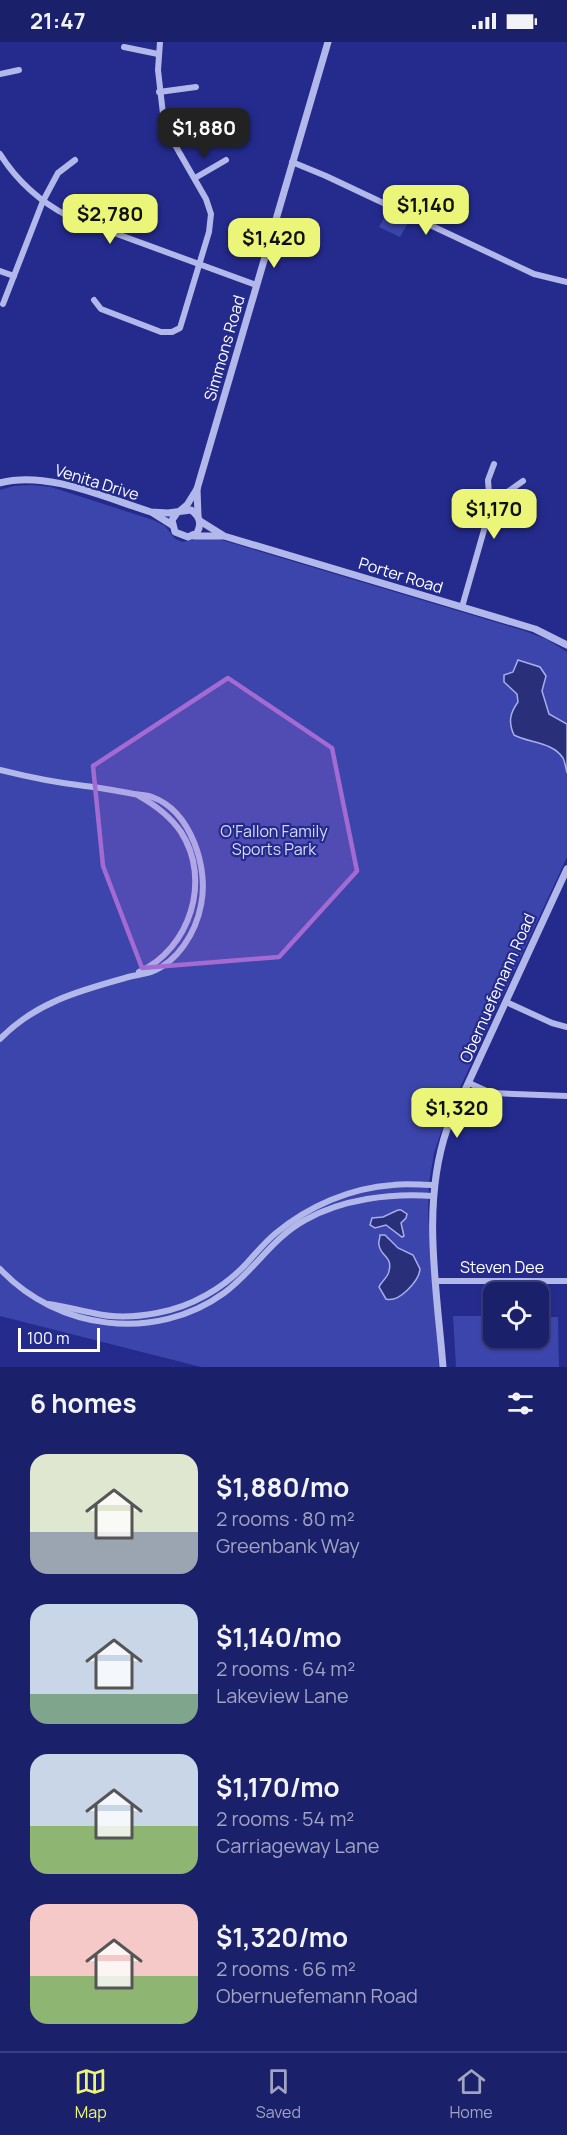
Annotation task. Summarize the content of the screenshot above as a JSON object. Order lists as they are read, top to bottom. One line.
{"streets":{"street":["Simmons Road","Venita Drive","Porter Road","Obernuefemann Road","Steven Dee"]},"crossings":[["Simmons Road","Venita Drive"],["Simmons Road","Porter Road"],["Venita Drive","Porter Road"],["Obernuefemann Road","Steven Dee"]],"parks":["O'Fallon Family Sports Park"],"scale_bar":"100 m","page":{"status":"21:47","price":["$1,880","$1,140","$2,780","$1,420","$1,170","$1,320"],"scale":"100 m","heading":"6 homes","list":[{"name":"$1,880/mo","note":"2 rooms · 80 m² · Greenbank Way"},{"name":"$1,140/mo","note":"2 rooms · 64 m² · Lakeview Lane"},{"name":"$1,170/mo","note":"2 rooms · 54 m² · Carriageway Lane"},{"name":"$1,320/mo","note":"2 rooms · 66 m² · Obernuefemann Road"}],"tabs":["Map","Saved","Home"]}}
